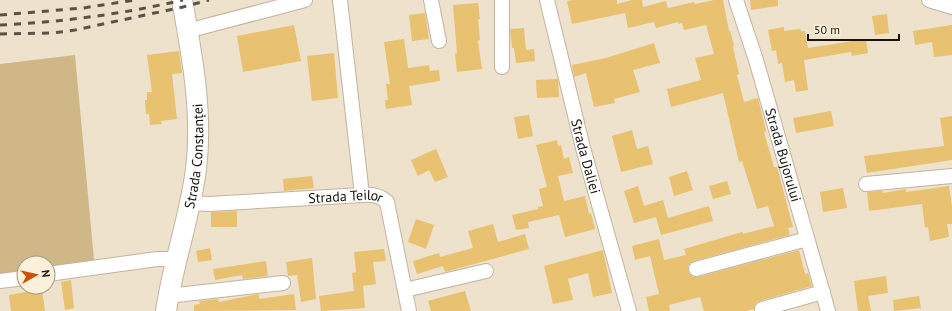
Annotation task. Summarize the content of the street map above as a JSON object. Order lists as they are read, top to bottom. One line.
{"streets":{"street":["Strada Bujorului","Strada Constanței","Strada Daliei","Strada Teilor"]},"crossings":[["Strada Constanței","Strada Teilor"]],"scale_bar":"50 m","north":"right"}
